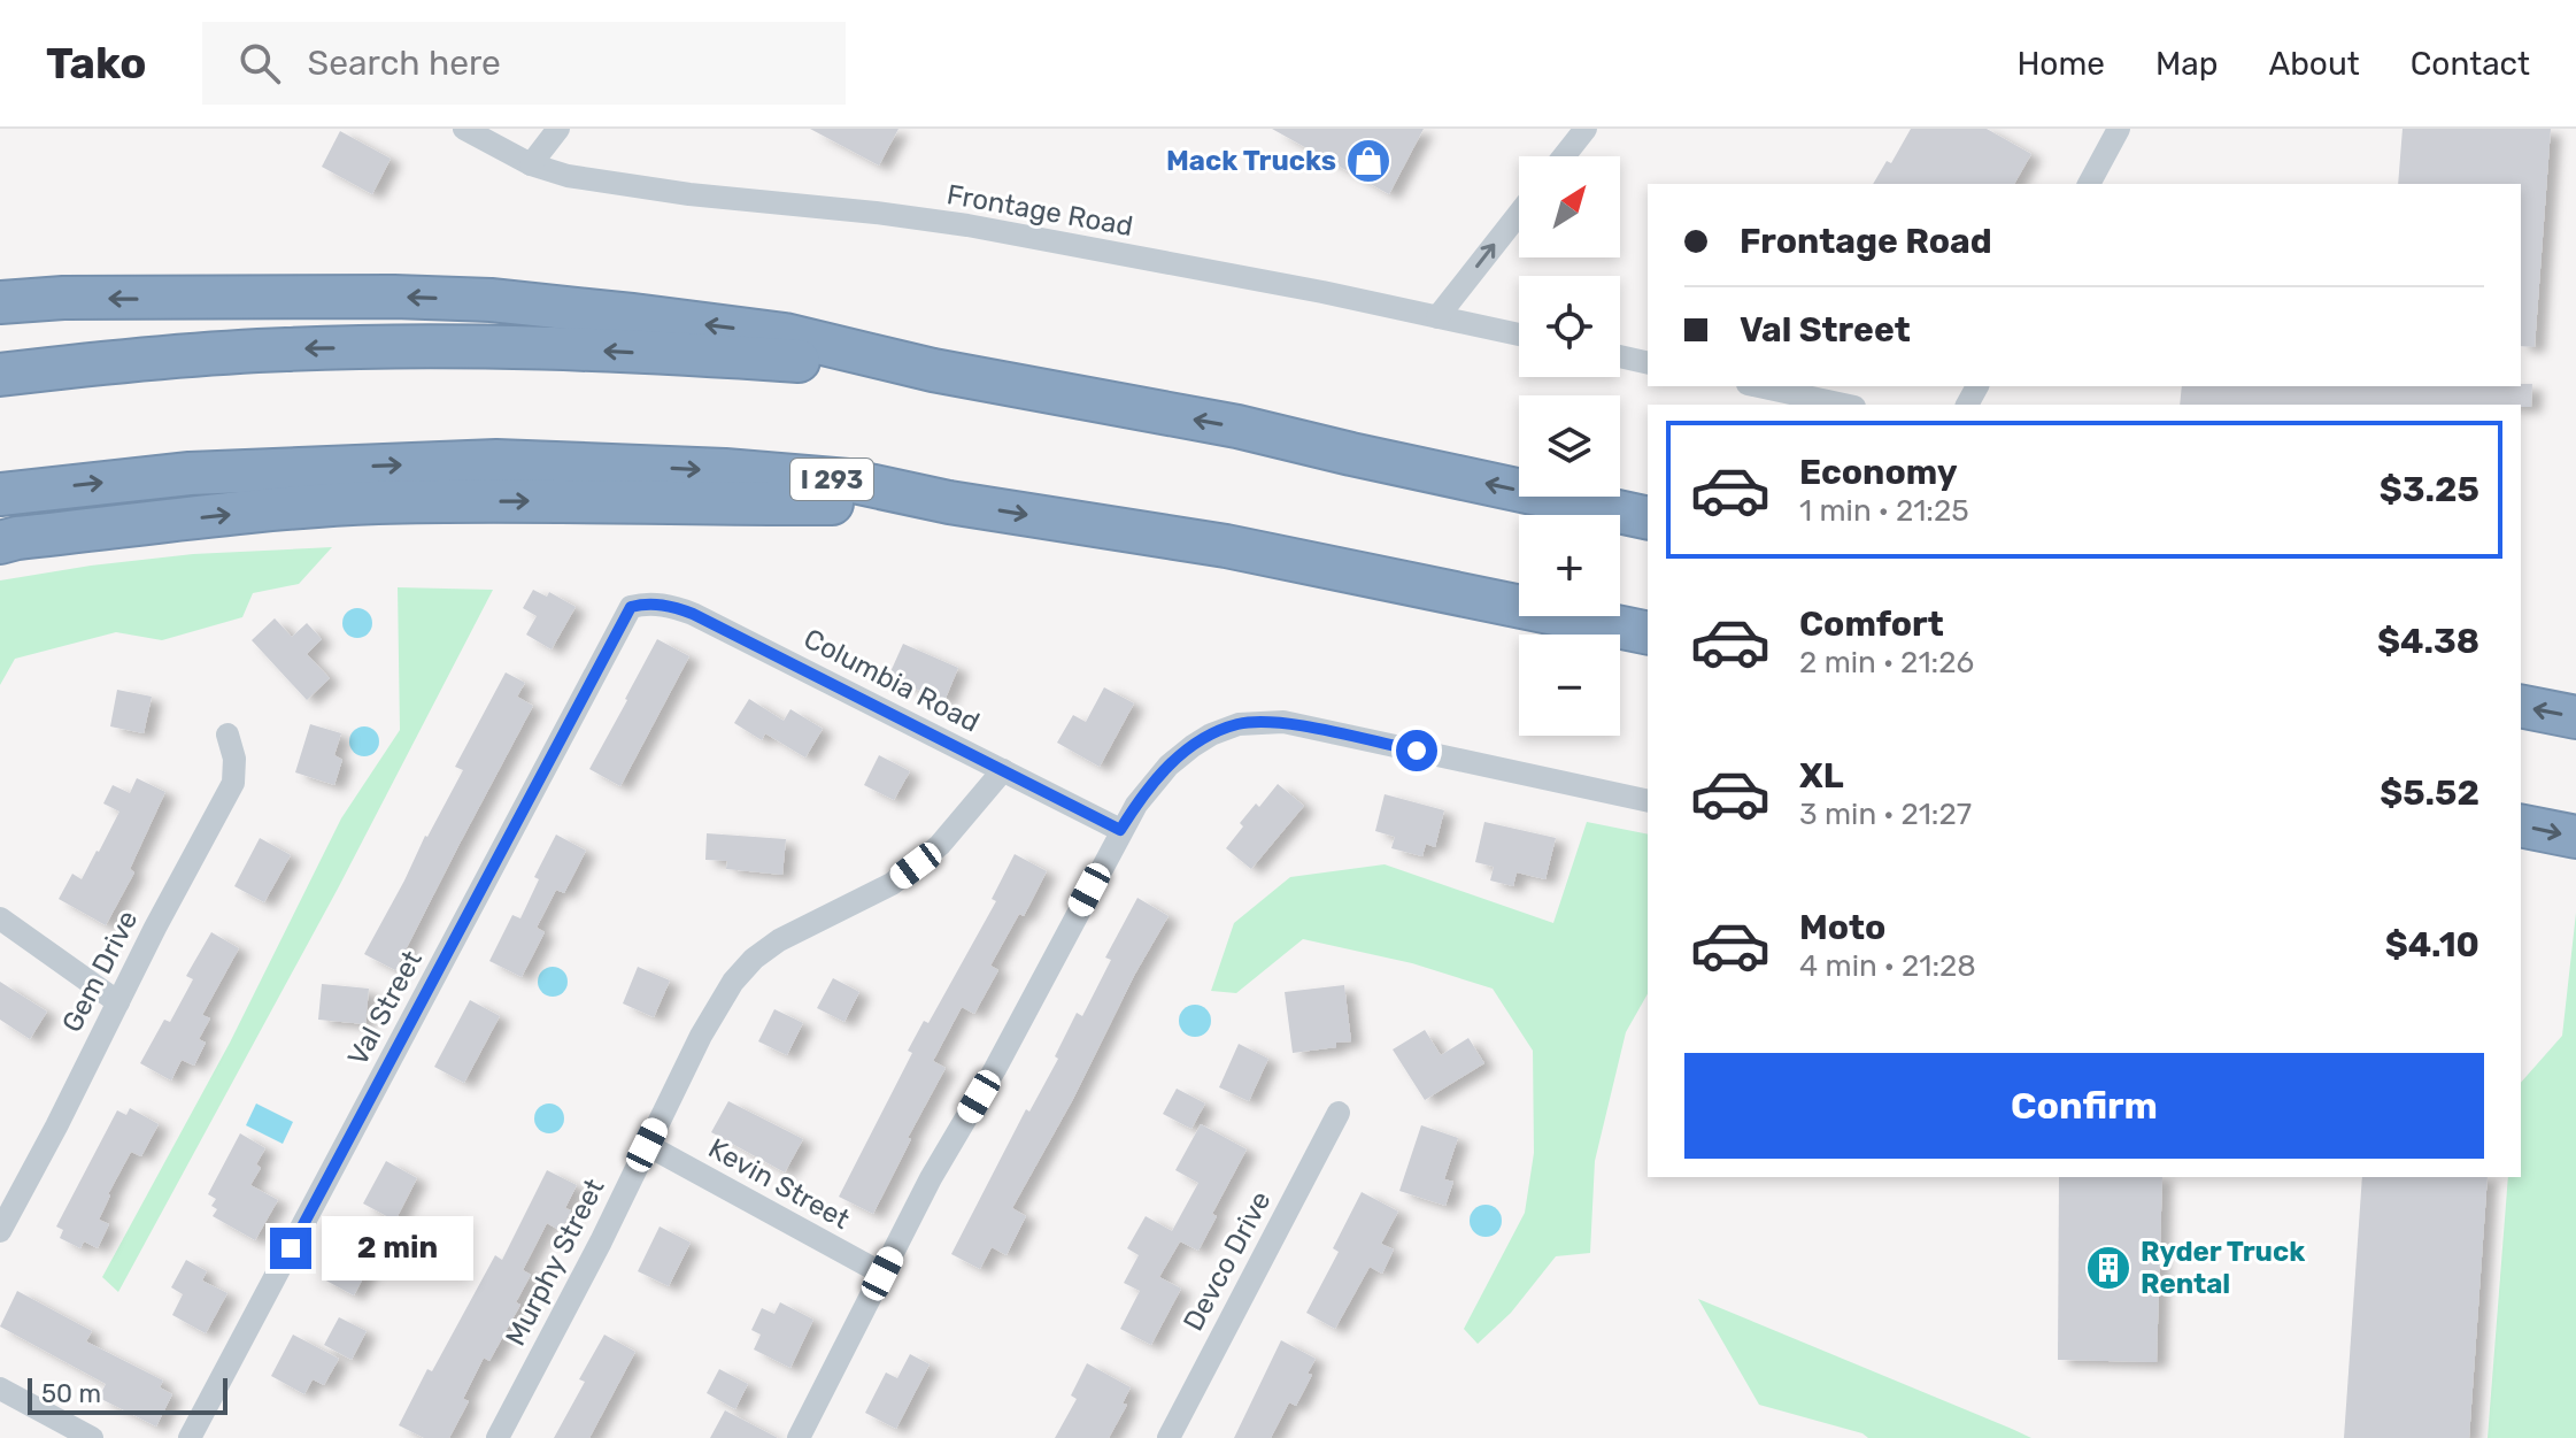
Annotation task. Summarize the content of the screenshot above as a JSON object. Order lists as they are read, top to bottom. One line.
{"streets":{"highway":["I 293"],"street":["Frontage Road","Columbia Road","Gem Drive","Val Street","Kevin Street","Devco Drive","Murphy Street"]},"crossings":[["Columbia Road","Val Street"],["Columbia Road","Murphy Street"],["Kevin Street","Murphy Street"]],"places":{"shop":["Mack Trucks"],"building":["Ryder Truck Rental"]},"scale_bar":"50 m","north":"top right","page":{"header":"Tako","search":"Search here","nav":["Home","Map","About","Contact"],"map_buttons":["+","−"],"banner":["Frontage Road","Val Street"],"list":[{"name":"Economy","note":"1 min · 21:25","value":"$3.25"},{"name":"Comfort","note":"2 min · 21:26","value":"$4.38"},{"name":"XL","note":"3 min · 21:27","value":"$5.52"},{"name":"Moto","note":"4 min · 21:28","value":"$4.10"}],"buttons":"Confirm","bubble":"2 min","scale":"50 m"}}
